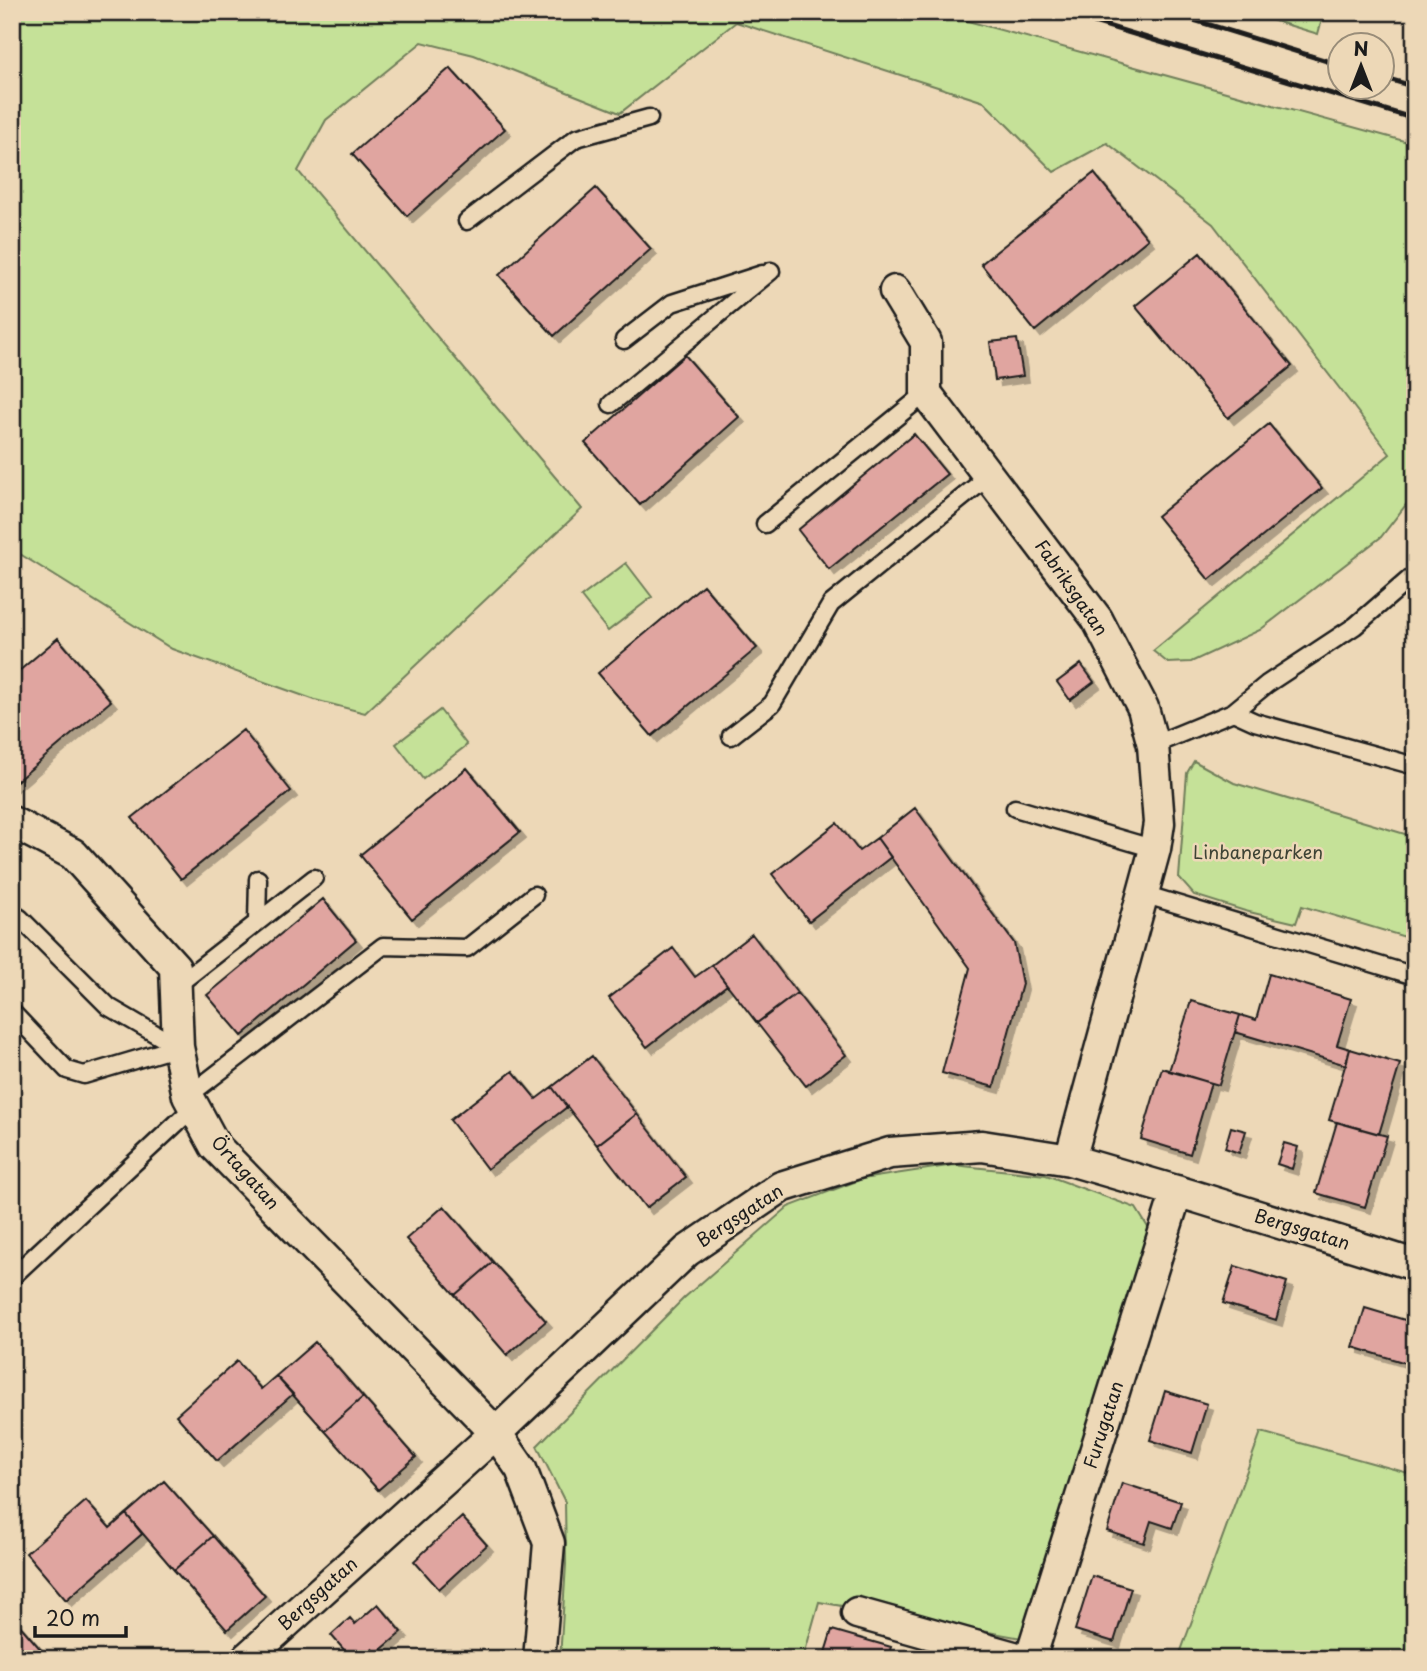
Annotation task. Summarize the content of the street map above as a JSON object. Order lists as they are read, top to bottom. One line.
{"streets":{"street":["Fabriksgatan","Örtagatan","Bergsgatan","Furugatan"]},"crossings":[["Fabriksgatan","Bergsgatan"],["Örtagatan","Bergsgatan"],["Bergsgatan","Furugatan"]],"parks":["Linbaneparken"],"scale_bar":"20 m","north":"top"}
